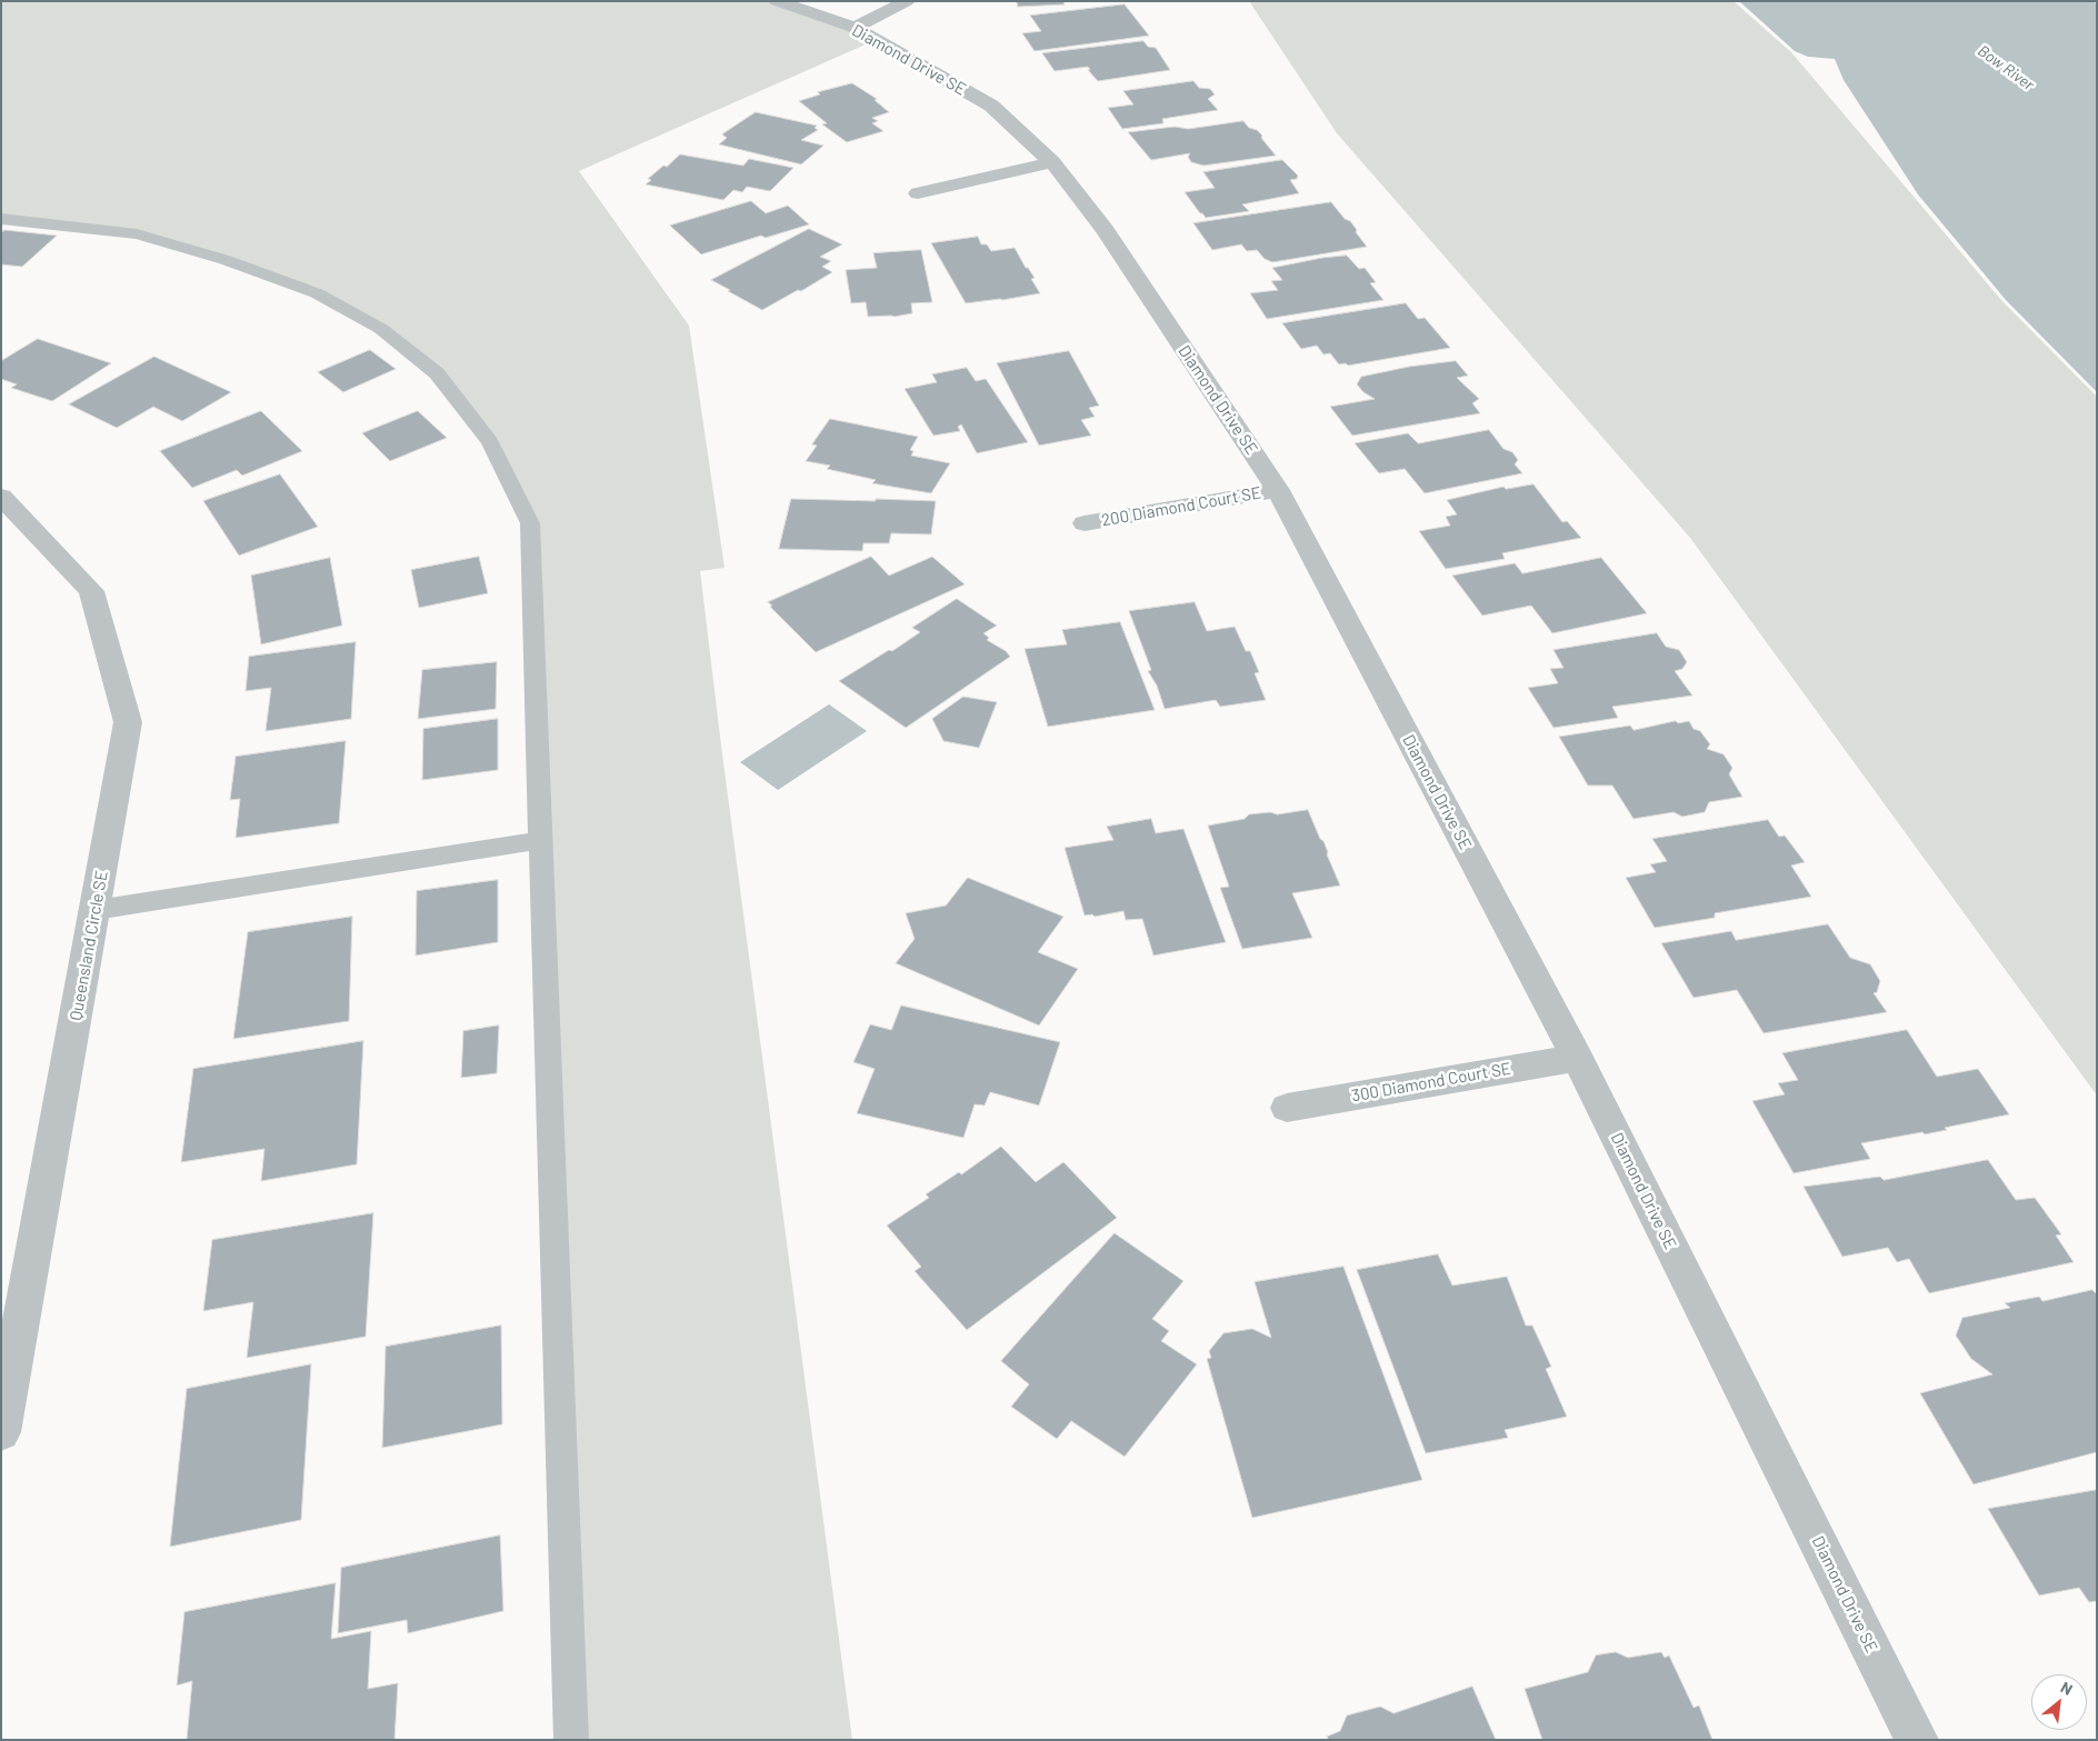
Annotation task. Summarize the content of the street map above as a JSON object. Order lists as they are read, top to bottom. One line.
{"streets":{"street":["Diamond Drive SE","200 Diamond Court SE","Queensland Circle SE","300 Diamond Court SE"]},"crossings":[["Diamond Drive SE","200 Diamond Court SE"],["Diamond Drive SE","300 Diamond Court SE"]],"water":["Bow River"],"north":"top right"}
